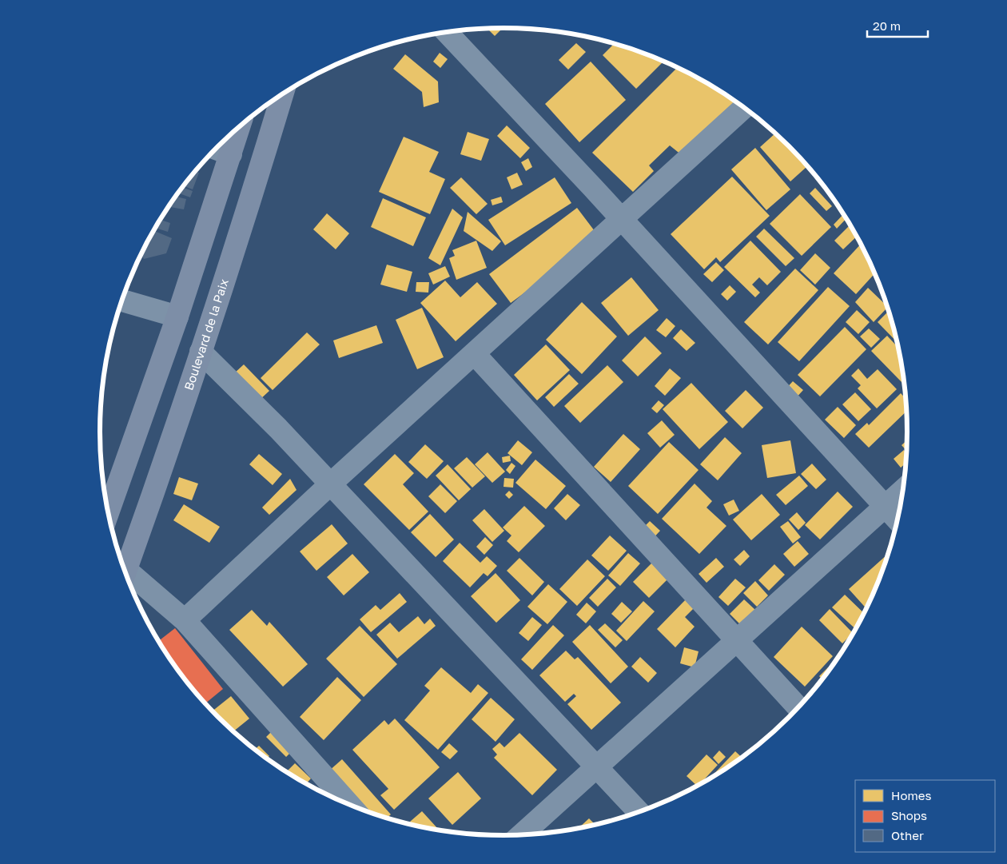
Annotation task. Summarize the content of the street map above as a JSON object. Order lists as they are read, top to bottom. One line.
{"streets":{"main road":["Boulevard de la Paix"]},"legend":["Homes","Shops","Other"],"scale_bar":"20 m"}
